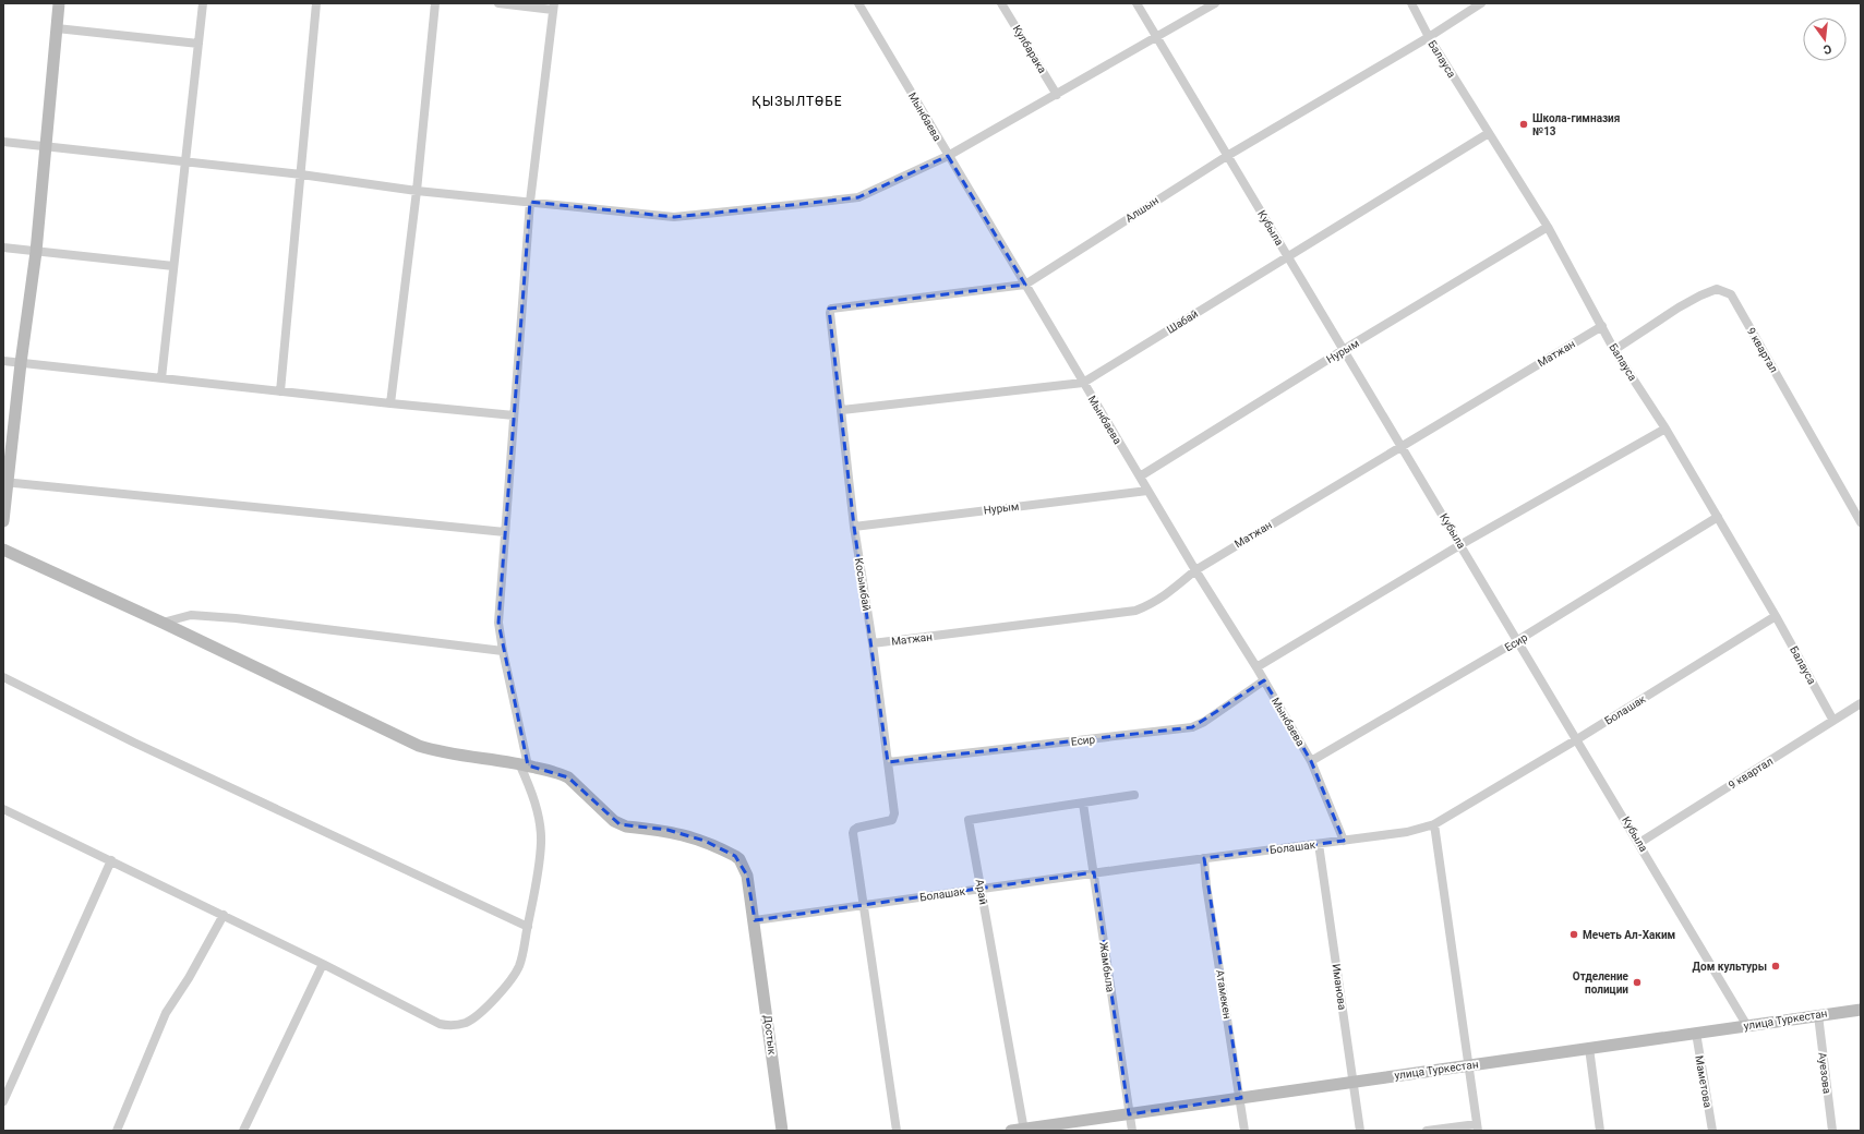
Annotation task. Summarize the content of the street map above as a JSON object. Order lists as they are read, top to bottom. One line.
{"streets":{"street":["Кулбарака","Балауса","Мынбаева","Алшын","Кубыла","Шабай","9 квартал","Нурым","Матжан","Косымбай","Есир","Болашак","Арай","Жамбыла","Иманова","Атамекен","улица Туркестан","Достык","Ауезова","Маметова"]},"crossings":[["Балауса","Алшын"],["Балауса","Шабай"],["Балауса","9 квартал"],["Балауса","Нурым"],["Балауса","Матжан"],["Балауса","Есир"],["Балауса","Болашак"],["Мынбаева","Алшын"],["Мынбаева","Шабай"],["Мынбаева","Нурым"],["Мынбаева","Матжан"],["Мынбаева","Есир"],["Мынбаева","Болашак"],["Алшын","Кубыла"],["Алшын","Косымбай"],["Кубыла","Шабай"],["Кубыла","9 квартал"],["Кубыла","Нурым"],["Кубыла","Матжан"],["Кубыла","Есир"],["Кубыла","Болашак"],["Кубыла","улица Туркестан"],["Шабай","Косымбай"],["Нурым","Косымбай"],["Матжан","Косымбай"],["Косымбай","Есир"],["Косымбай","Болашак"],["Болашак","Арай"],["Болашак","Жамбыла"],["Болашак","Иманова"],["Болашак","Атамекен"],["Болашак","Достык"],["Арай","Жамбыла"],["Арай","улица Туркестан"],["Жамбыла","улица Туркестан"],["Иманова","улица Туркестан"],["Атамекен","улица Туркестан"],["улица Туркестан","Ауезова"],["улица Туркестан","Маметова"]],"districts":["ҚЫЗЫЛТӨБЕ"],"places":["Школа-гимназия №13","Мечеть Ал-Хаким","Дом культуры","Отделение полиции"],"north":"bottom"}
